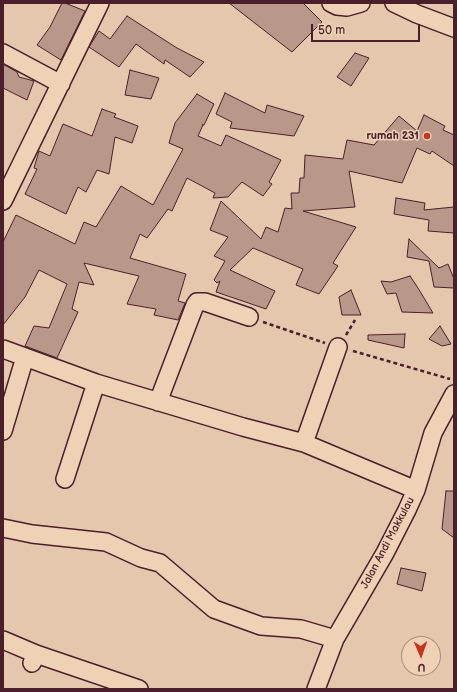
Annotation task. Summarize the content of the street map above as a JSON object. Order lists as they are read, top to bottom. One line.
{"streets":{"street":["Jalan Andi Makkulau"]},"places":["rumah 231"],"scale_bar":"50 m","north":"bottom"}
